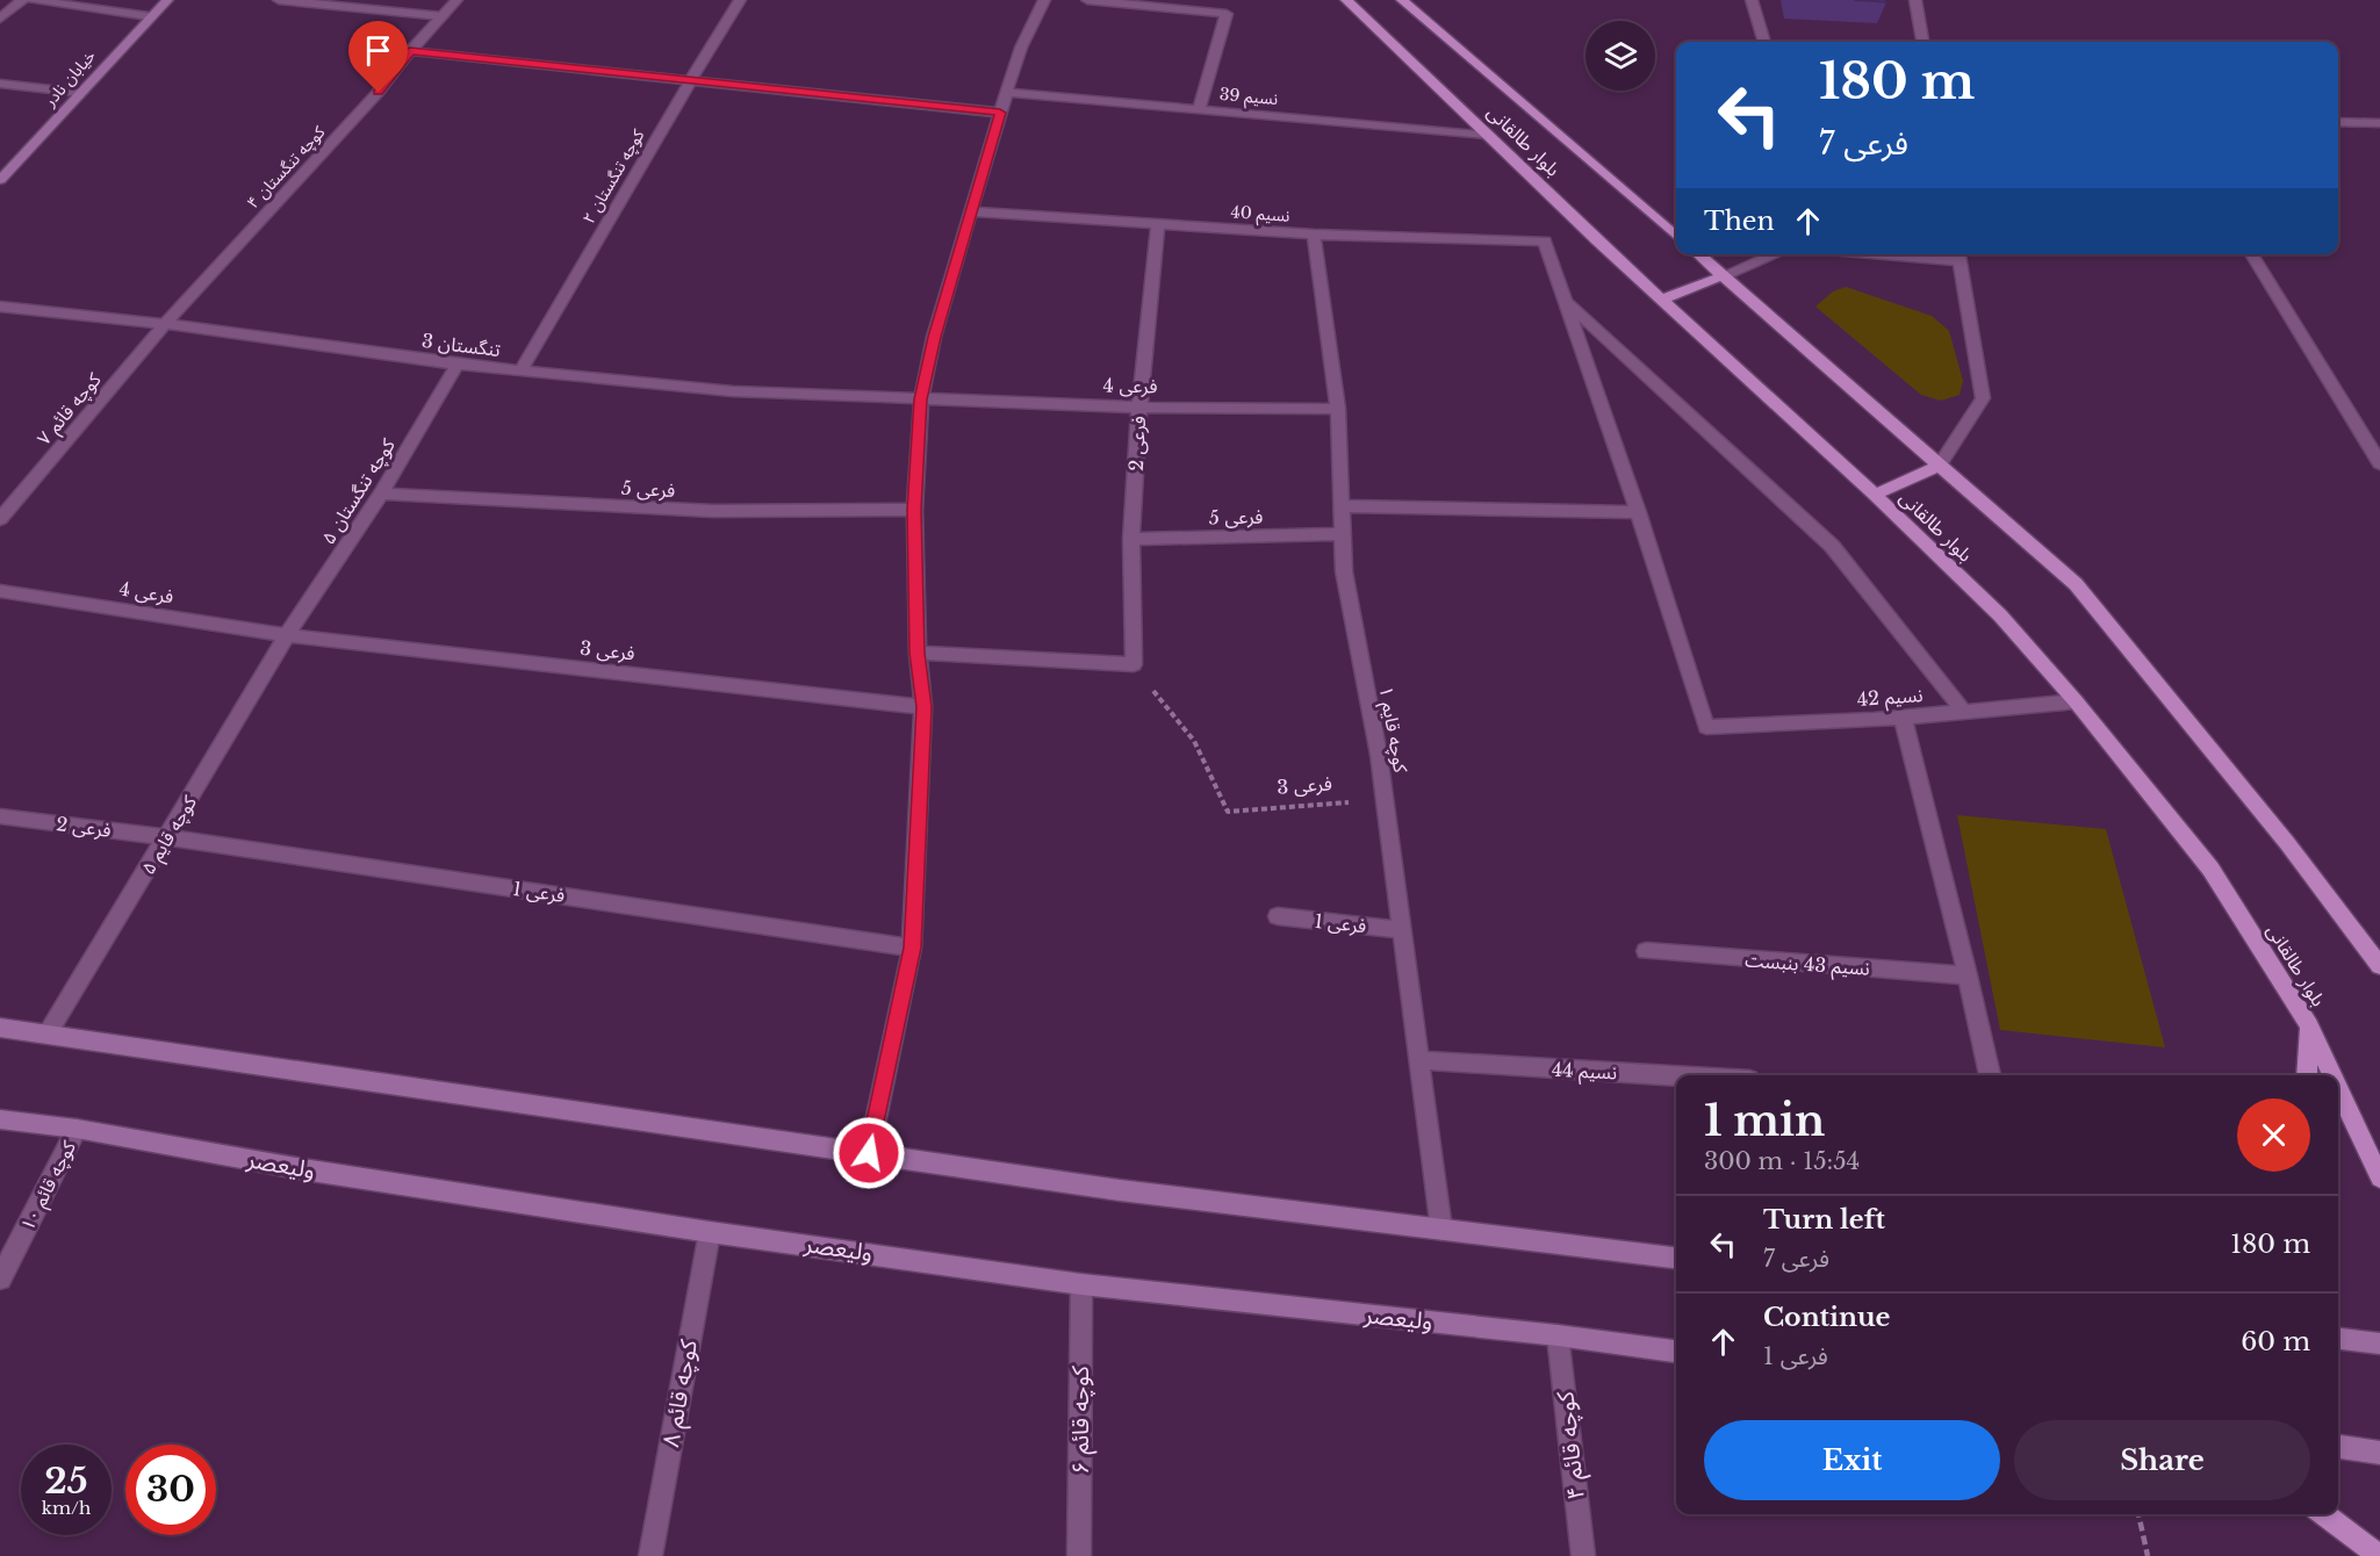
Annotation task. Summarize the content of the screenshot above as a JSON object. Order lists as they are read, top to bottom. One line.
{"streets":{"main road":["خیابان نادر","بلوار طالقانی","ولیعصر"],"street":["نسیم 39","کوچه تنگستان ۴","کوچه تنگستان ۲","نسیم 40","تنگستان 3","فرعی 4","کوچه قائم ۷","فرعی 2","فرعی 5","کوچه تنگستان ۵","فرعی 3","نسیم 42","کوچه قایم ۱","کوچه قایم ۵","فرعی 1","نسیم 43 بنبست","نسیم 44","کوچه قائم ۱۰","کوچه قائم ۸","کوچه قائم ۶","کوچه قائم ۴"]},"crossings":[["نسیم 39","بلوار طالقانی"],["بلوار طالقانی","نسیم 42"],["کوچه تنگستان ۴","تنگستان 3"],["کوچه تنگستان ۴","کوچه قائم ۷"],["کوچه تنگستان ۲","تنگستان 3"],["نسیم 40","فرعی 2"],["نسیم 40","کوچه قایم ۱"],["تنگستان 3","فرعی 4"],["تنگستان 3","کوچه قائم ۷"],["تنگستان 3","کوچه تنگستان ۵"],["فرعی 4","فرعی 2"],["فرعی 4","کوچه تنگستان ۵"],["فرعی 4","فرعی 3"],["فرعی 4","کوچه قایم ۱"],["فرعی 4","کوچه قایم ۵"],["فرعی 2","فرعی 5"],["فرعی 2","کوچه قایم ۵"],["فرعی 2","فرعی 1"],["فرعی 5","کوچه تنگستان ۵"],["فرعی 5","کوچه قایم ۱"],["کوچه تنگستان ۵","فرعی 3"],["کوچه تنگستان ۵","کوچه قایم ۵"],["فرعی 3","کوچه قایم ۱"],["فرعی 3","کوچه قایم ۵"],["کوچه قایم ۱","فرعی 1"],["کوچه قایم ۱","نسیم 44"],["کوچه قایم ۵","فرعی 1"],["ولیعصر","کوچه قائم ۱۰"],["ولیعصر","کوچه قائم ۸"],["ولیعصر","کوچه قائم ۶"],["ولیعصر","کوچه قائم ۴"]],"page":{"turn":["180 m","فرعی 7"],"then":"Then","heading":["1 min","300 m · 15:54"],"list":[{"name":"Turn left","note":"فرعی 7","value":"180 m"},{"name":"Continue","note":"فرعی 1","value":"60 m"}],"buttons":["Exit","Share"],"speed":"25 km/h","limit":"30"}}
